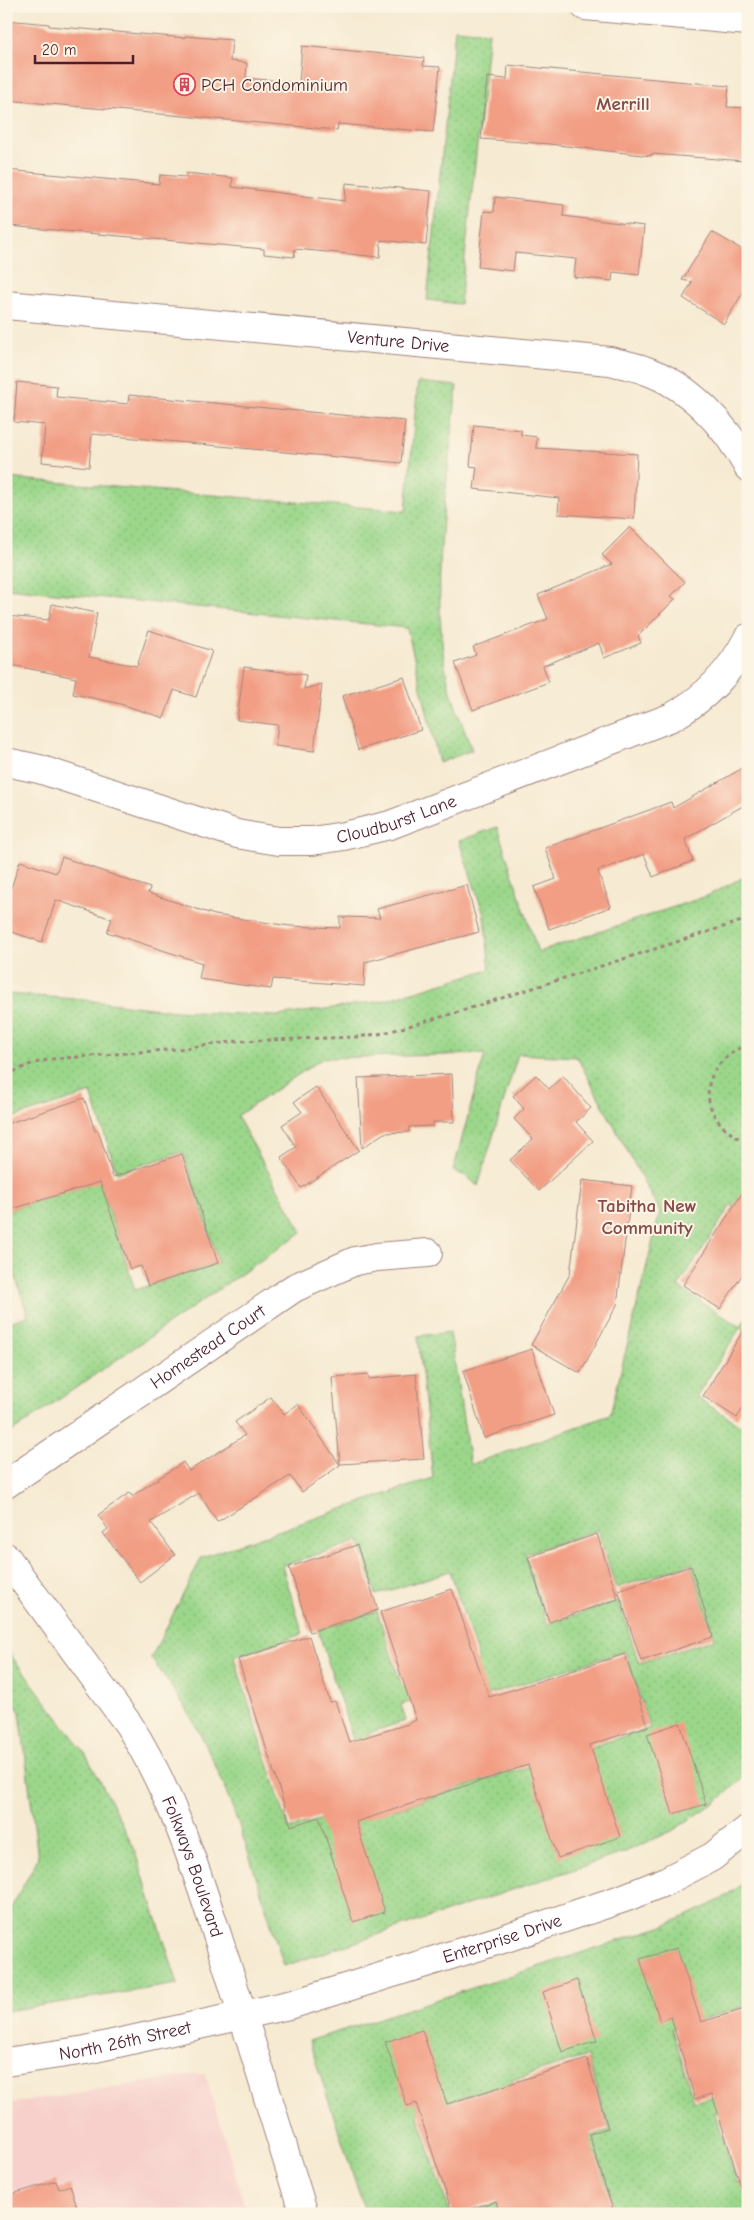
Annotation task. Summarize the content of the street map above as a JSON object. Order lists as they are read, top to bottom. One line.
{"streets":{"street":["Venture Drive","Cloudburst Lane","Homestead Court","Folkways Boulevard","Enterprise Drive","North 26th Street"]},"crossings":[["Folkways Boulevard","Enterprise Drive"],["Folkways Boulevard","North 26th Street"],["Enterprise Drive","North 26th Street"]],"districts":["Merrill","Tabitha New Community"],"places":{"building":["PCH Condominium"]},"scale_bar":"20 m"}
